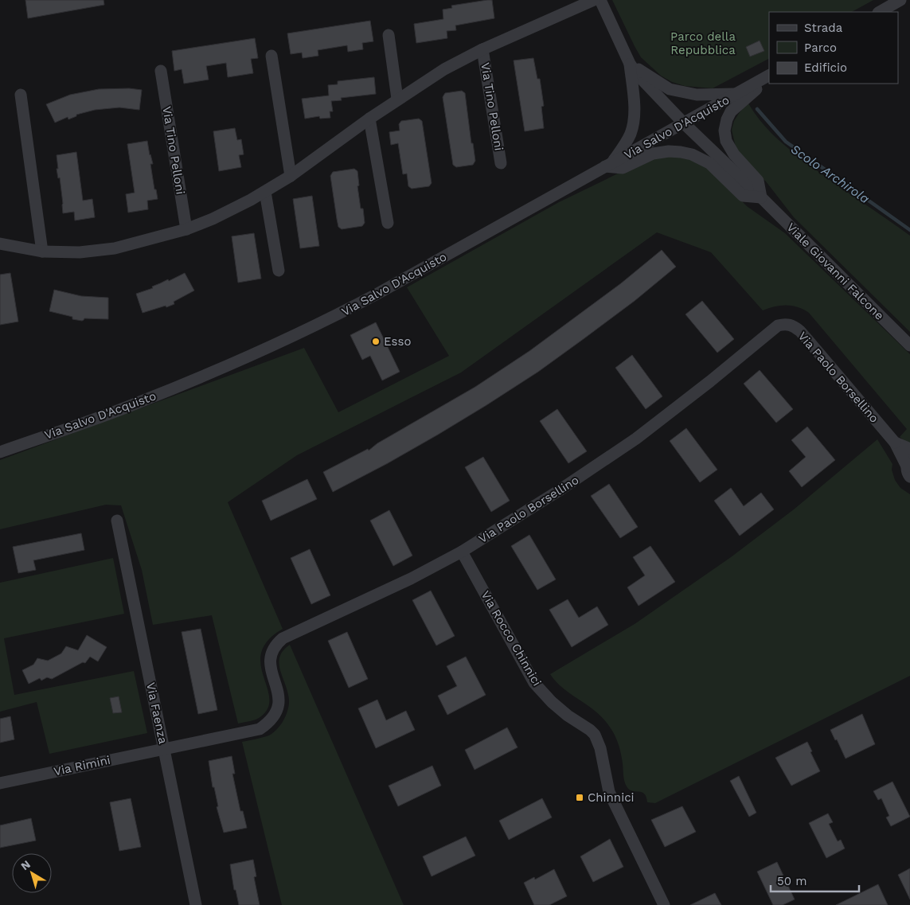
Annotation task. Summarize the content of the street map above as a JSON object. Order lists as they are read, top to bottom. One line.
{"streets":{"street":["Via Tino Pelloni","Via Salvo D'Acquisto","Viale Giovanni Falcone","Via Paolo Borsellino","Via Rocco Chinnici","Via Faenza","Via Rimini"]},"crossings":[["Via Salvo D'Acquisto","Viale Giovanni Falcone"],["Via Paolo Borsellino","Via Rocco Chinnici"],["Via Paolo Borsellino","Via Faenza"],["Via Paolo Borsellino","Via Rimini"],["Via Faenza","Via Rimini"]],"water":["Scolo Archirola"],"parks":["Parco della Repubblica"],"places":{"other":["Esso"],"transit":["Chinnici"]},"legend":["Strada","Parco","Edificio"],"scale_bar":"50 m","north":"top left"}
